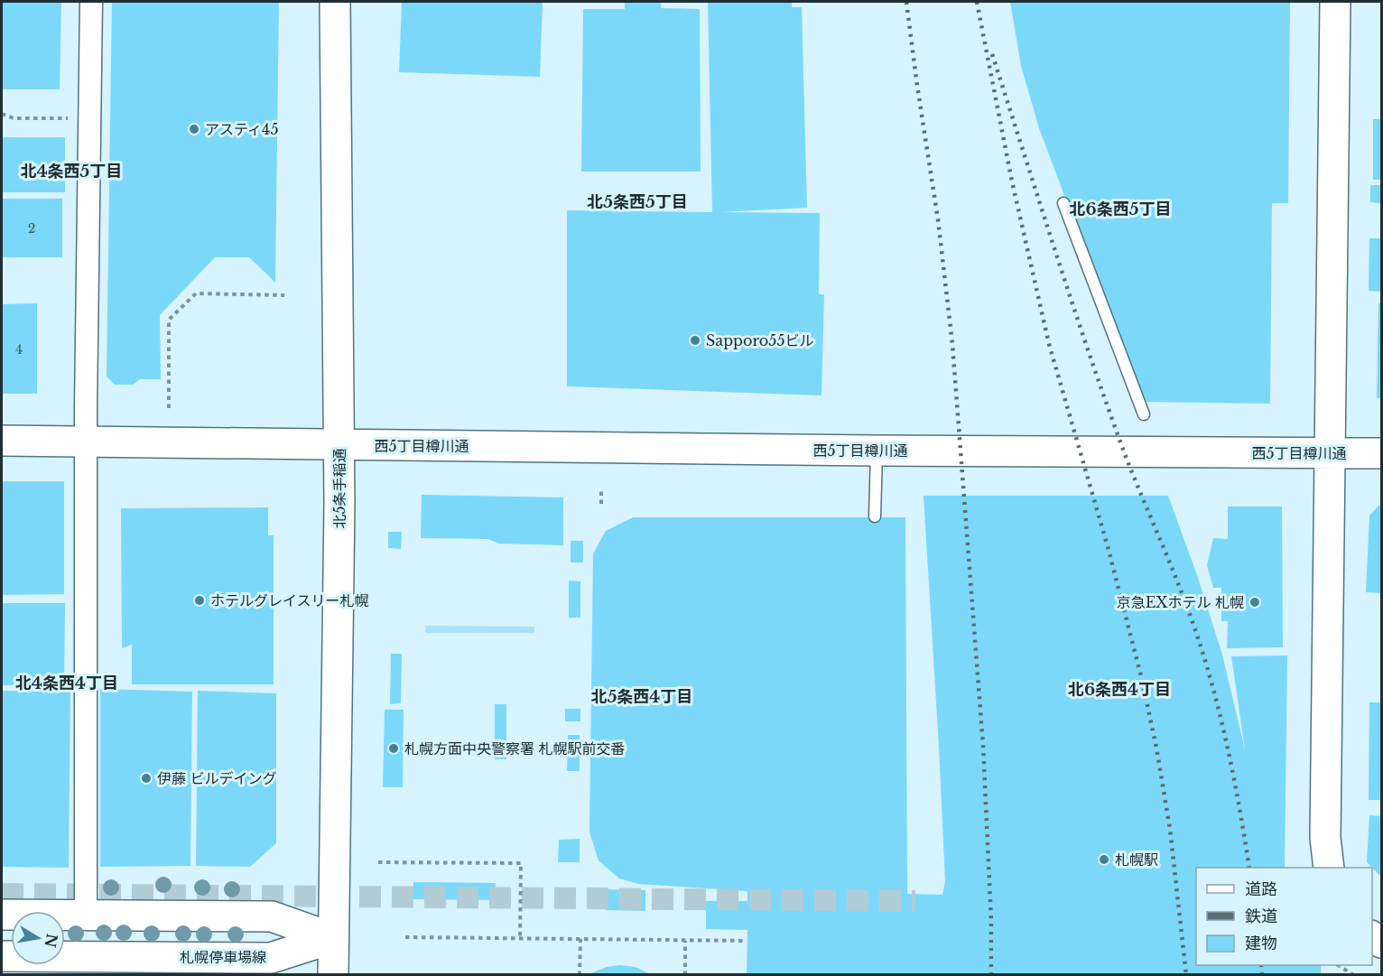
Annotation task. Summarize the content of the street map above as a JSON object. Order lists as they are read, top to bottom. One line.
{"streets":{"street":["西5丁目樽川通","北5条手稲通","札幌停車場線"]},"crossings":[["西5丁目樽川通","北5条手稲通"],["北5条手稲通","札幌停車場線"]],"districts":["北4条西5丁目","北5条西5丁目","北6条西5丁目","北4条西4丁目","北6条西4丁目","北5条西4丁目"],"places":["アスティ45","Sapporo55ビル","ホテルグレイスリー札幌","京急EXホテル 札幌","札幌方面中央警察署 札幌駅前交番","伊藤 ビルデイング","札幌駅"],"house_numbers":["2","4"],"legend":["道路","鉄道","建物"],"north":"right"}
